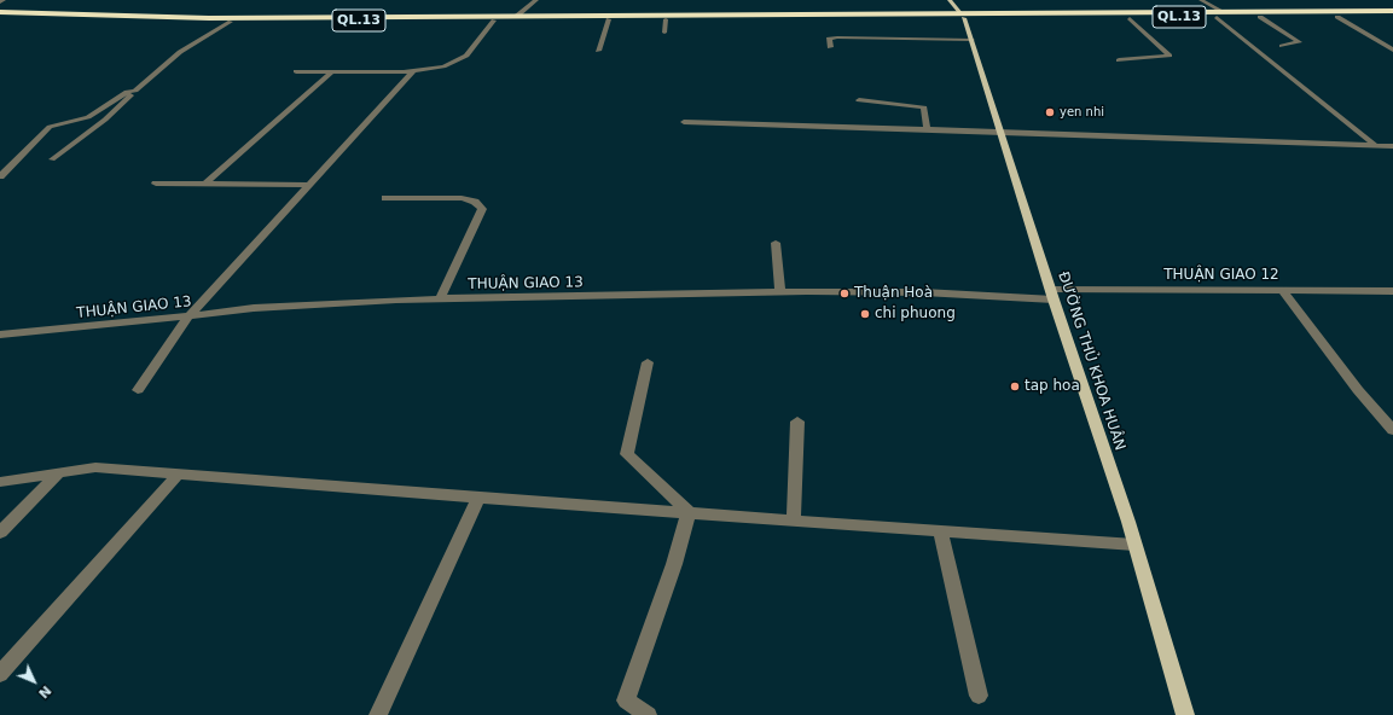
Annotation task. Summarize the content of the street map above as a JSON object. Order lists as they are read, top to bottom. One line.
{"streets":{"highway":["QL.13"],"main road":["ĐƯỜNG THỦ KHOA HUÂN"],"street":["THUẬN GIAO 12","THUẬN GIAO 13"]},"crossings":[["QL.13","ĐƯỜNG THỦ KHOA HUÂN"],["THUẬN GIAO 12","THUẬN GIAO 13"],["THUẬN GIAO 12","ĐƯỜNG THỦ KHOA HUÂN"],["THUẬN GIAO 13","ĐƯỜNG THỦ KHOA HUÂN"]],"places":["yen nhi","Thuận Hoà","chi phuong","tap hoa"],"north":"bottom right"}
